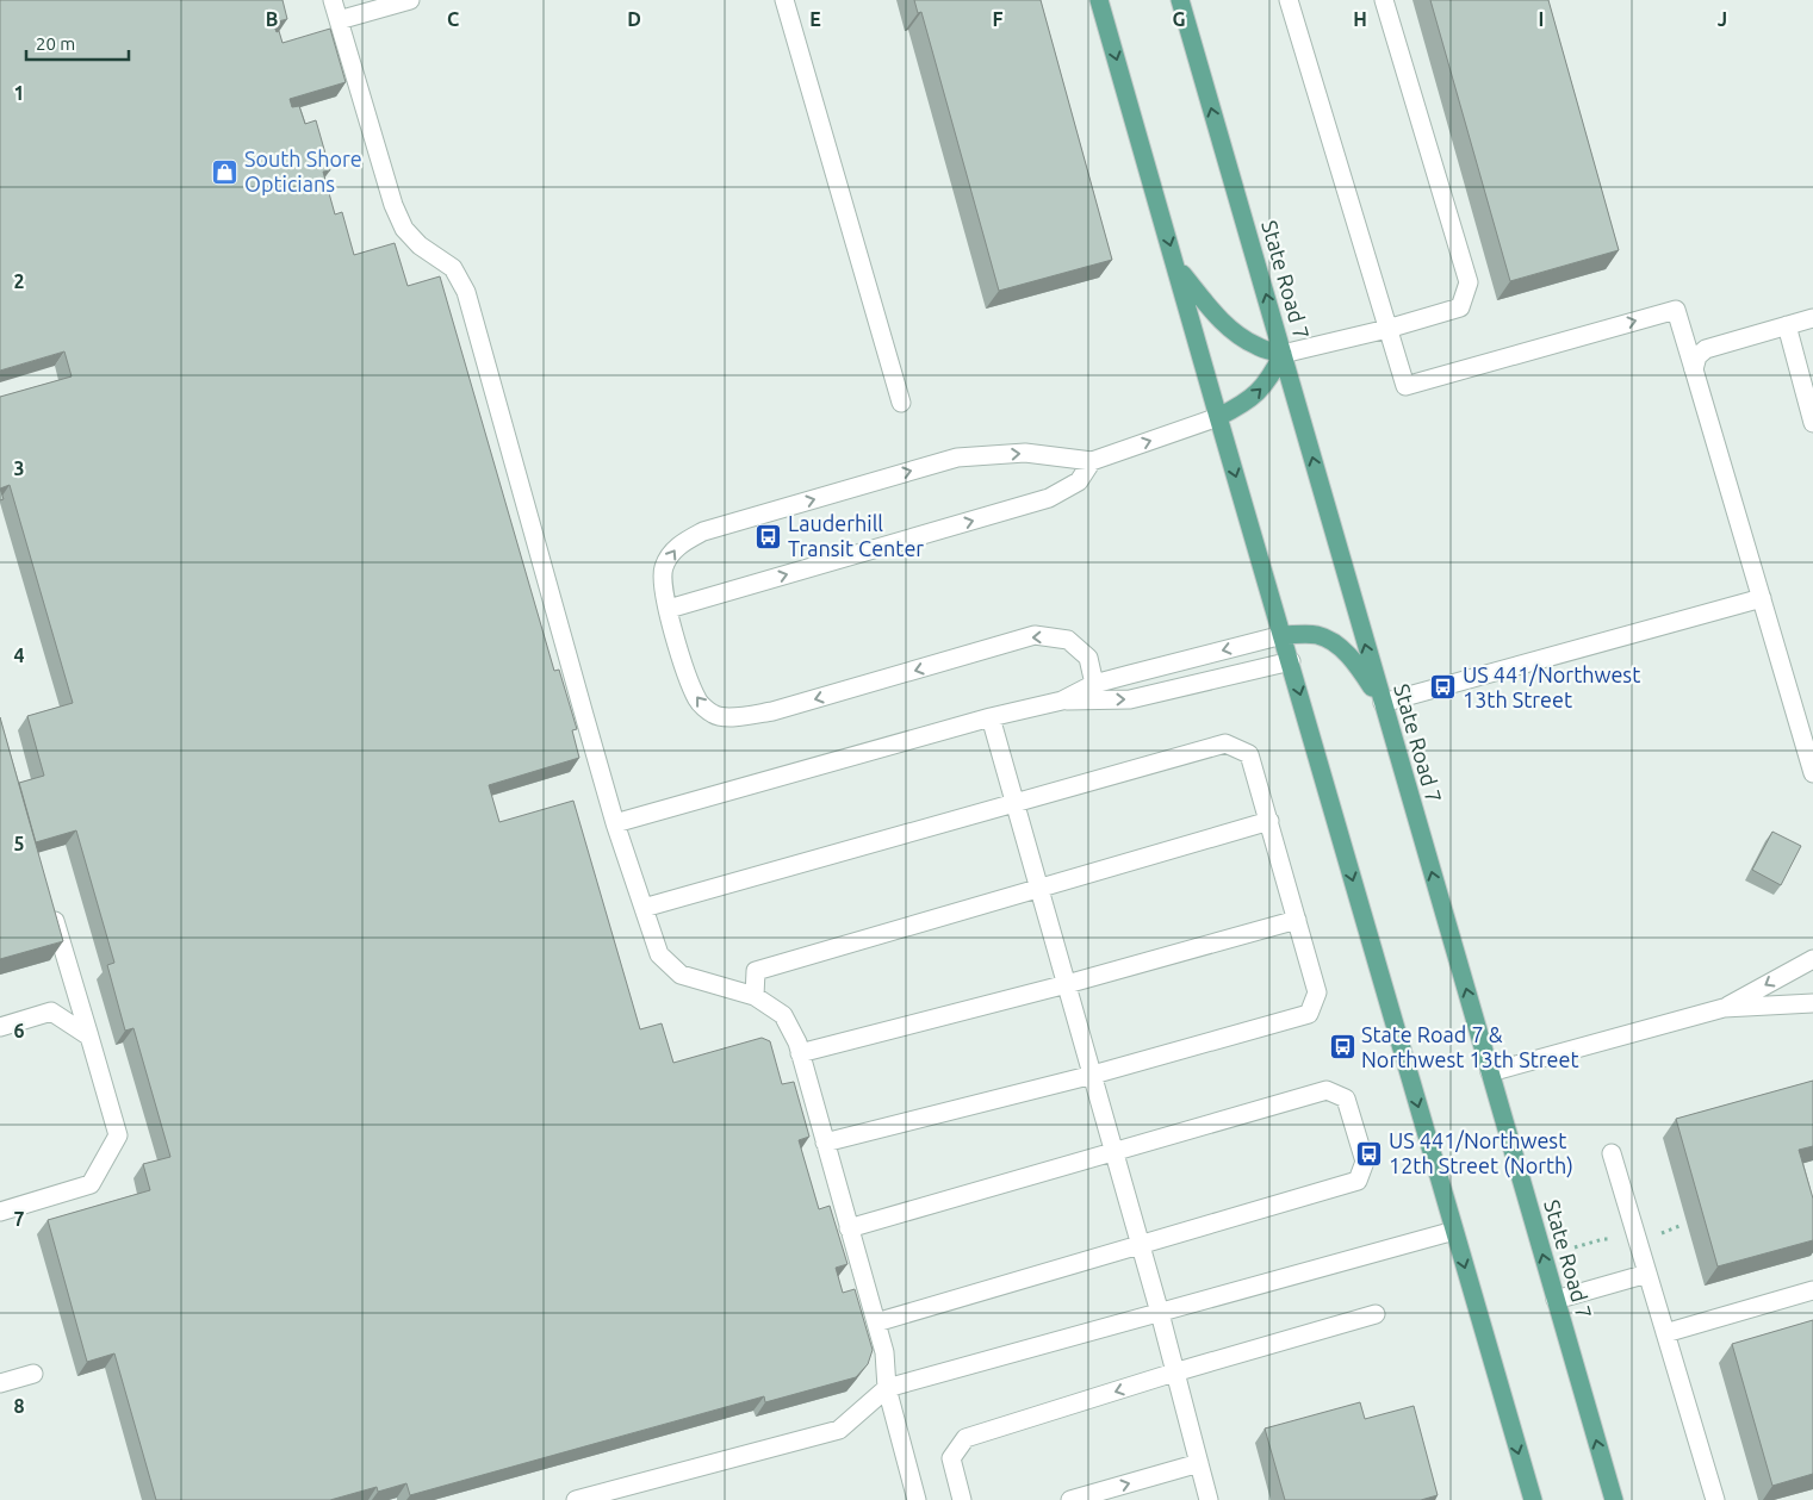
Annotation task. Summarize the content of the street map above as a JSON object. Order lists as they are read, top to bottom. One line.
{"streets":{"main road":["State Road 7"]},"places":{"shop":["South Shore Opticians"],"bus stop":["Lauderhill Transit Center","US 441/Northwest 13th Street","State Road 7 & Northwest 13th Street","US 441/Northwest 12th Street (North)"]},"scale_bar":"20 m","grid":{"columns":["B","C","D","E","F","G","H","I","J"],"rows":["1","2","3","4","5","6","7","8"]}}
